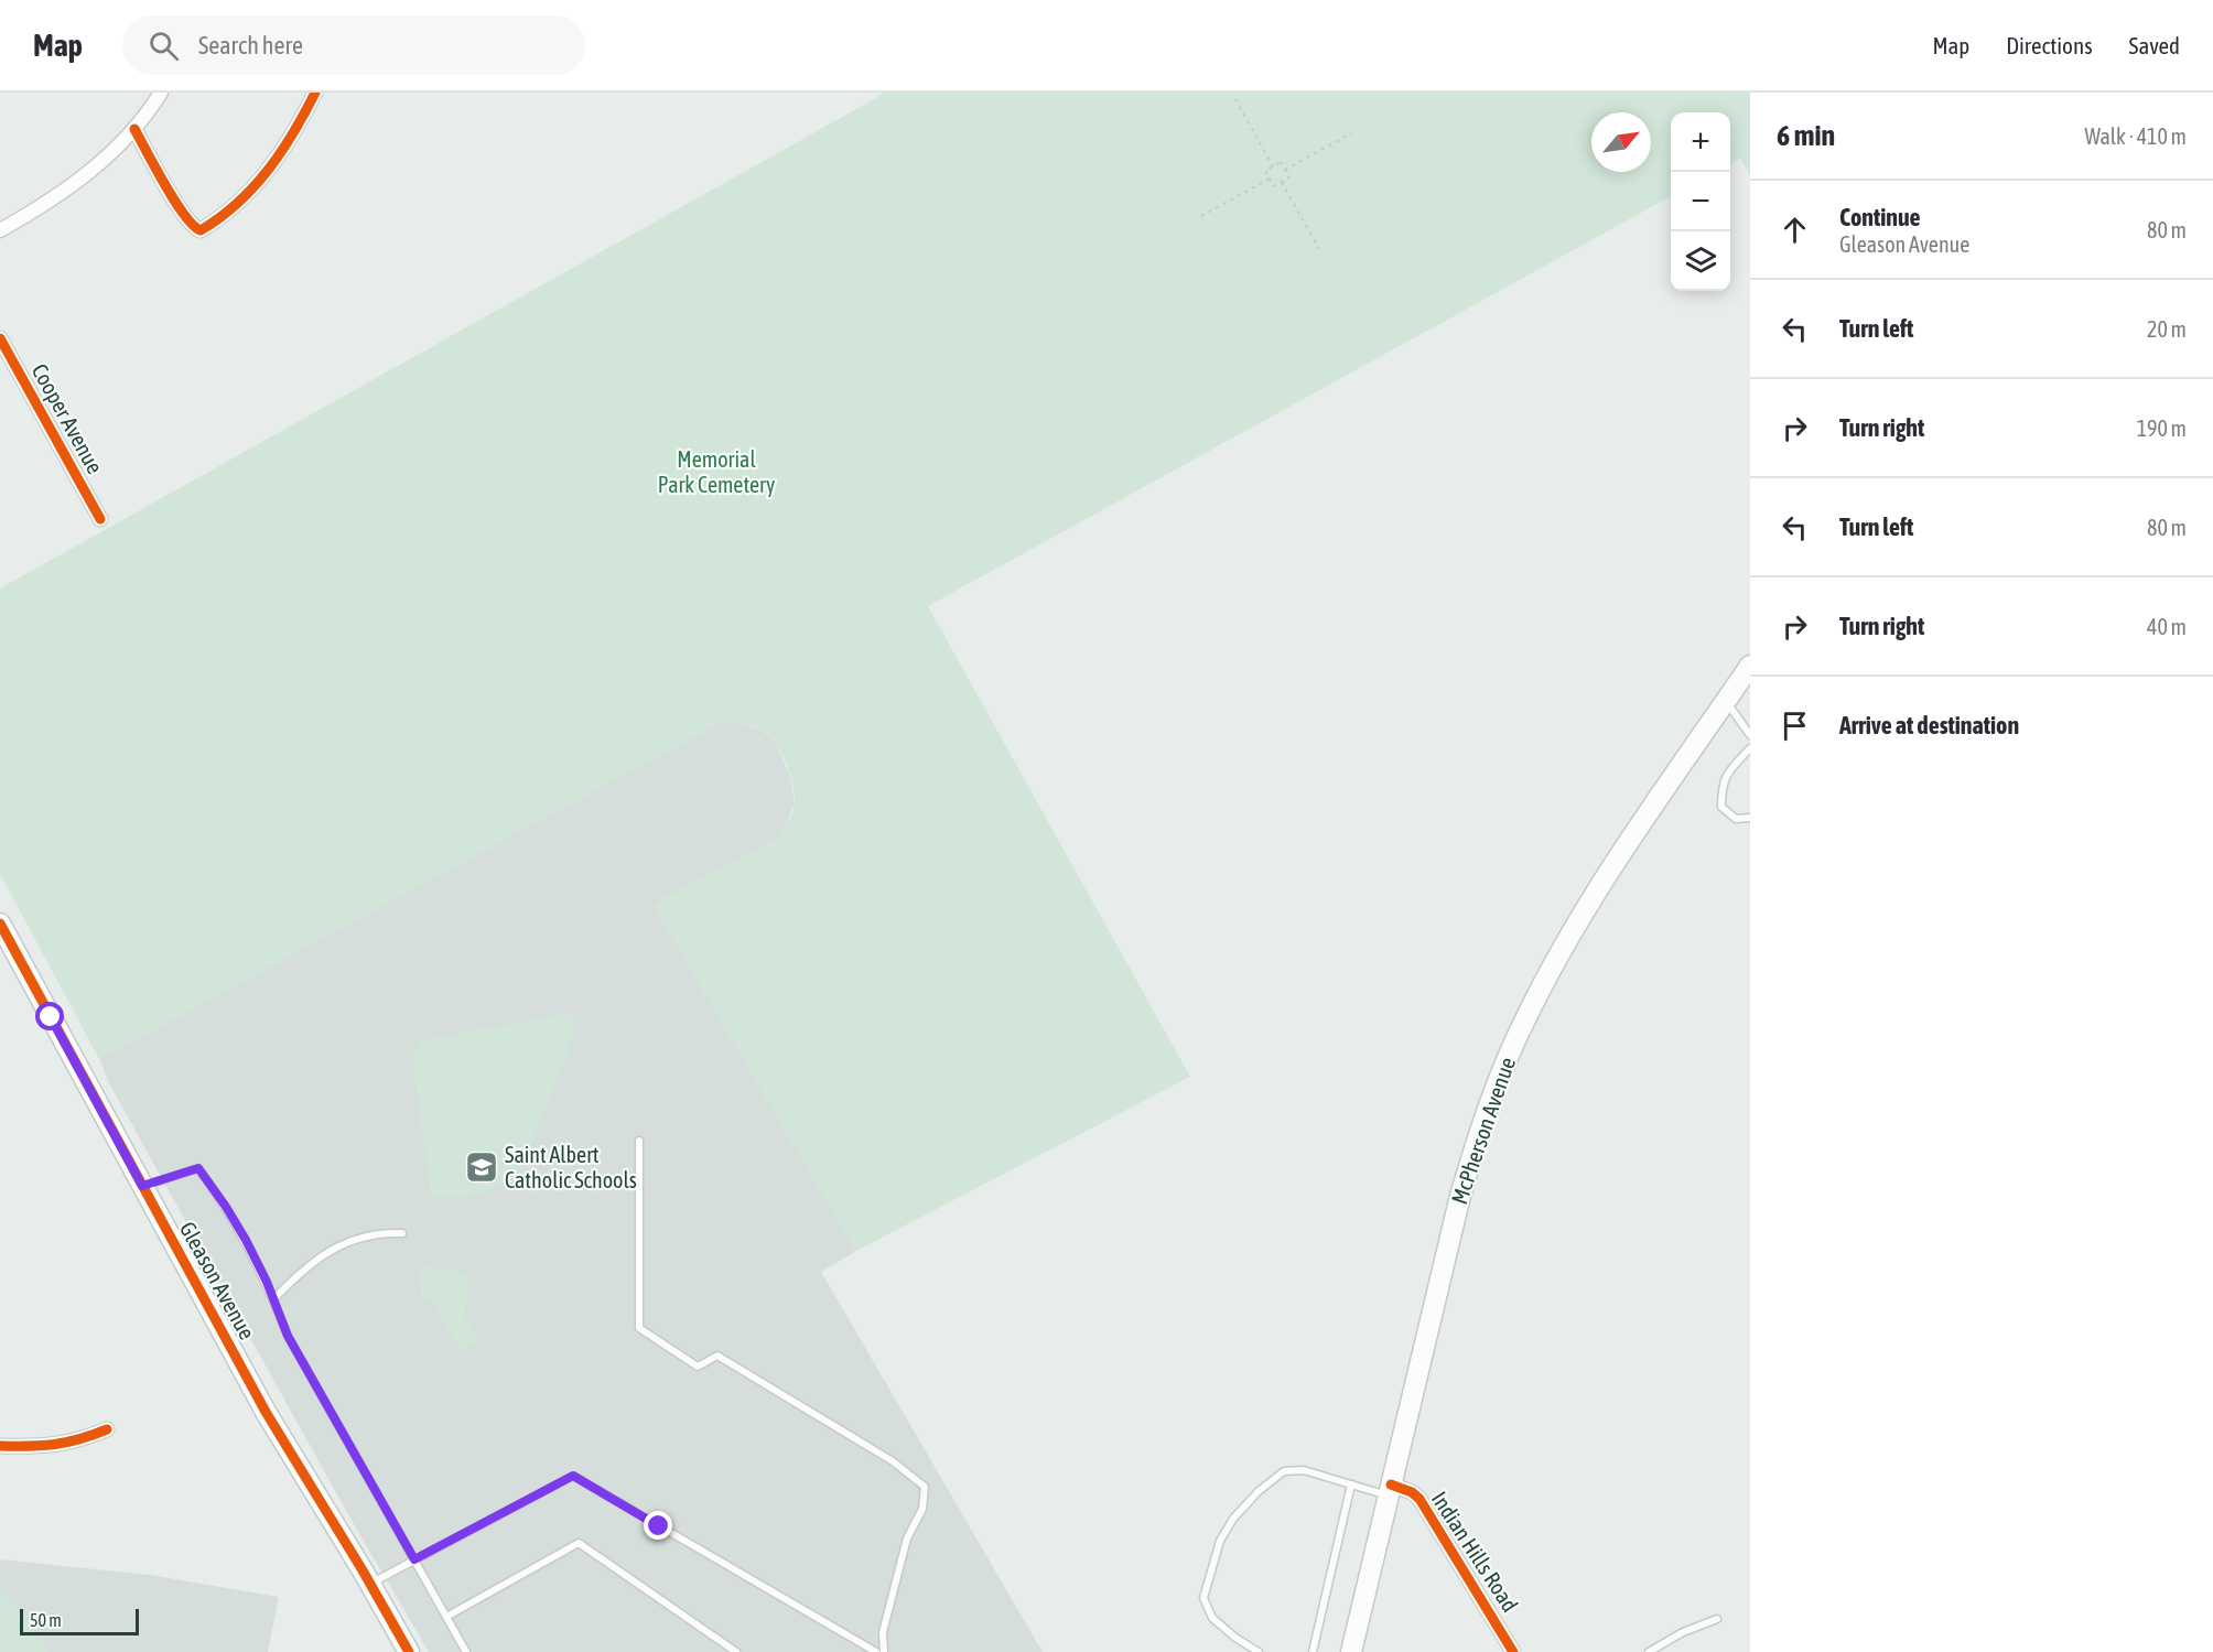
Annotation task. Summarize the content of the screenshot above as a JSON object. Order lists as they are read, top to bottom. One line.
{"streets":{"main road":["McPherson Avenue","Gleason Avenue"],"street":["Cooper Avenue","Indian Hills Road"]},"crossings":[["McPherson Avenue","Indian Hills Road"]],"parks":["Memorial Park Cemetery"],"places":{"school or university":["Saint Albert Catholic Schools"]},"scale_bar":"50 m","north":"top right","page":{"header":"Map","search":"Search here","nav":["Map","Directions","Saved"],"heading":["6 min","Walk · 410 m"],"map_buttons":["+","−"],"list":[["Continue","Gleason Avenue","80 m"],["Turn left","20 m"],["Turn right","190 m"],["Turn left","80 m"],["Turn right","40 m"],"Arrive at destination"],"scale":"50 m"}}
